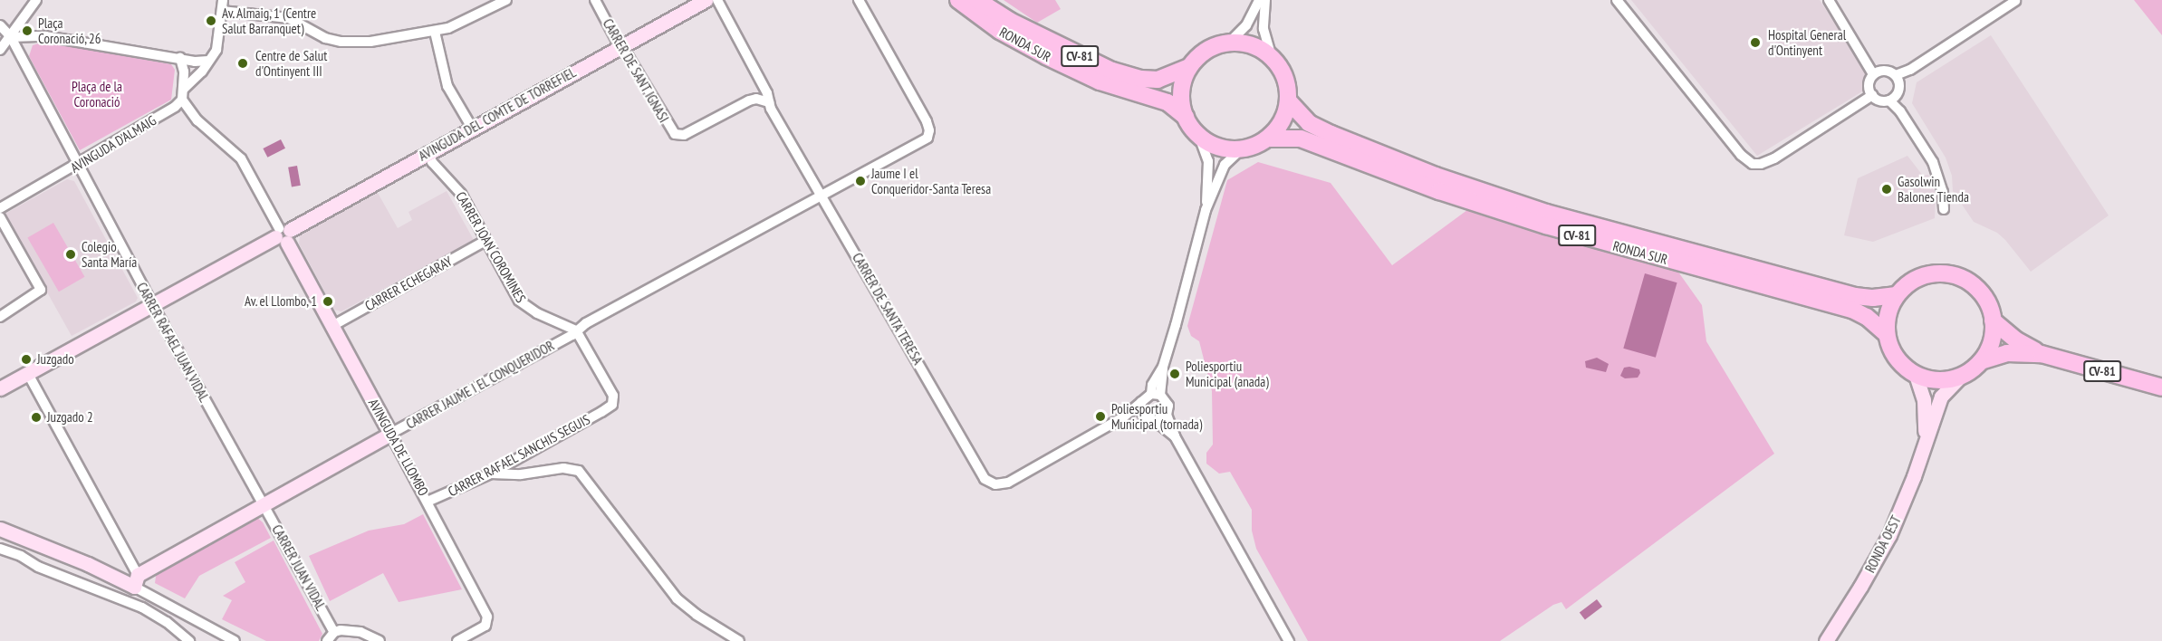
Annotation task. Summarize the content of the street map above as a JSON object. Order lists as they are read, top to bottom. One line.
{"streets":{"main road":["RONDA SUR","CV-81"],"street":["CARRER DE SANT IGNASI","AVINGUDA DEL COMTE DE TORREFIEL","AVINGUDA D'ALMAIG","CARRER JOAN COROMINES","CARRER ECHEGARAY","CARRER DE SANTA TERESA","CARRER RAFAEL JUAN VIDAL","CARRER JAUME I EL CONQUERIDOR","AVINGUDA DE LLOMBO","CARRER RAFAEL SANCHIS SEGUIS","RONDA OEST","CARRER JUAN VIDAL"]},"crossings":[["RONDA SUR","CV-81"],["RONDA SUR","RONDA OEST"],["CV-81","RONDA OEST"],["CARRER DE SANT IGNASI","AVINGUDA DEL COMTE DE TORREFIEL"],["CARRER DE SANT IGNASI","CARRER DE SANTA TERESA"],["AVINGUDA DEL COMTE DE TORREFIEL","CARRER JOAN COROMINES"],["AVINGUDA DEL COMTE DE TORREFIEL","CARRER RAFAEL JUAN VIDAL"],["AVINGUDA DEL COMTE DE TORREFIEL","AVINGUDA DE LLOMBO"],["AVINGUDA D'ALMAIG","CARRER RAFAEL JUAN VIDAL"],["CARRER JOAN COROMINES","CARRER ECHEGARAY"],["CARRER JOAN COROMINES","CARRER JAUME I EL CONQUERIDOR"],["CARRER JOAN COROMINES","CARRER RAFAEL SANCHIS SEGUIS"],["CARRER ECHEGARAY","AVINGUDA DE LLOMBO"],["CARRER DE SANTA TERESA","CARRER JAUME I EL CONQUERIDOR"],["CARRER RAFAEL JUAN VIDAL","CARRER JAUME I EL CONQUERIDOR"],["CARRER RAFAEL JUAN VIDAL","CARRER JUAN VIDAL"],["CARRER JAUME I EL CONQUERIDOR","AVINGUDA DE LLOMBO"],["CARRER JAUME I EL CONQUERIDOR","CARRER RAFAEL SANCHIS SEGUIS"],["CARRER JAUME I EL CONQUERIDOR","CARRER JUAN VIDAL"],["AVINGUDA DE LLOMBO","CARRER RAFAEL SANCHIS SEGUIS"]],"parks":["Plaça de la Coronació"],"places":["Av. Almaig, 1 (Centre Salut Barranquet)","Plaça Coronació, 26","Hospital General d'Ontinyent","Centre de Salut d'Ontinyent III","Jaume I el Conqueridor-Santa Teresa","Gasolwin Balones Tienda","Colegio Santa María","Av. el Llombo, 1","Juzgado","Poliesportiu Municipal (anada)","Poliesportiu Municipal (tornada)","Juzgado 2"]}
